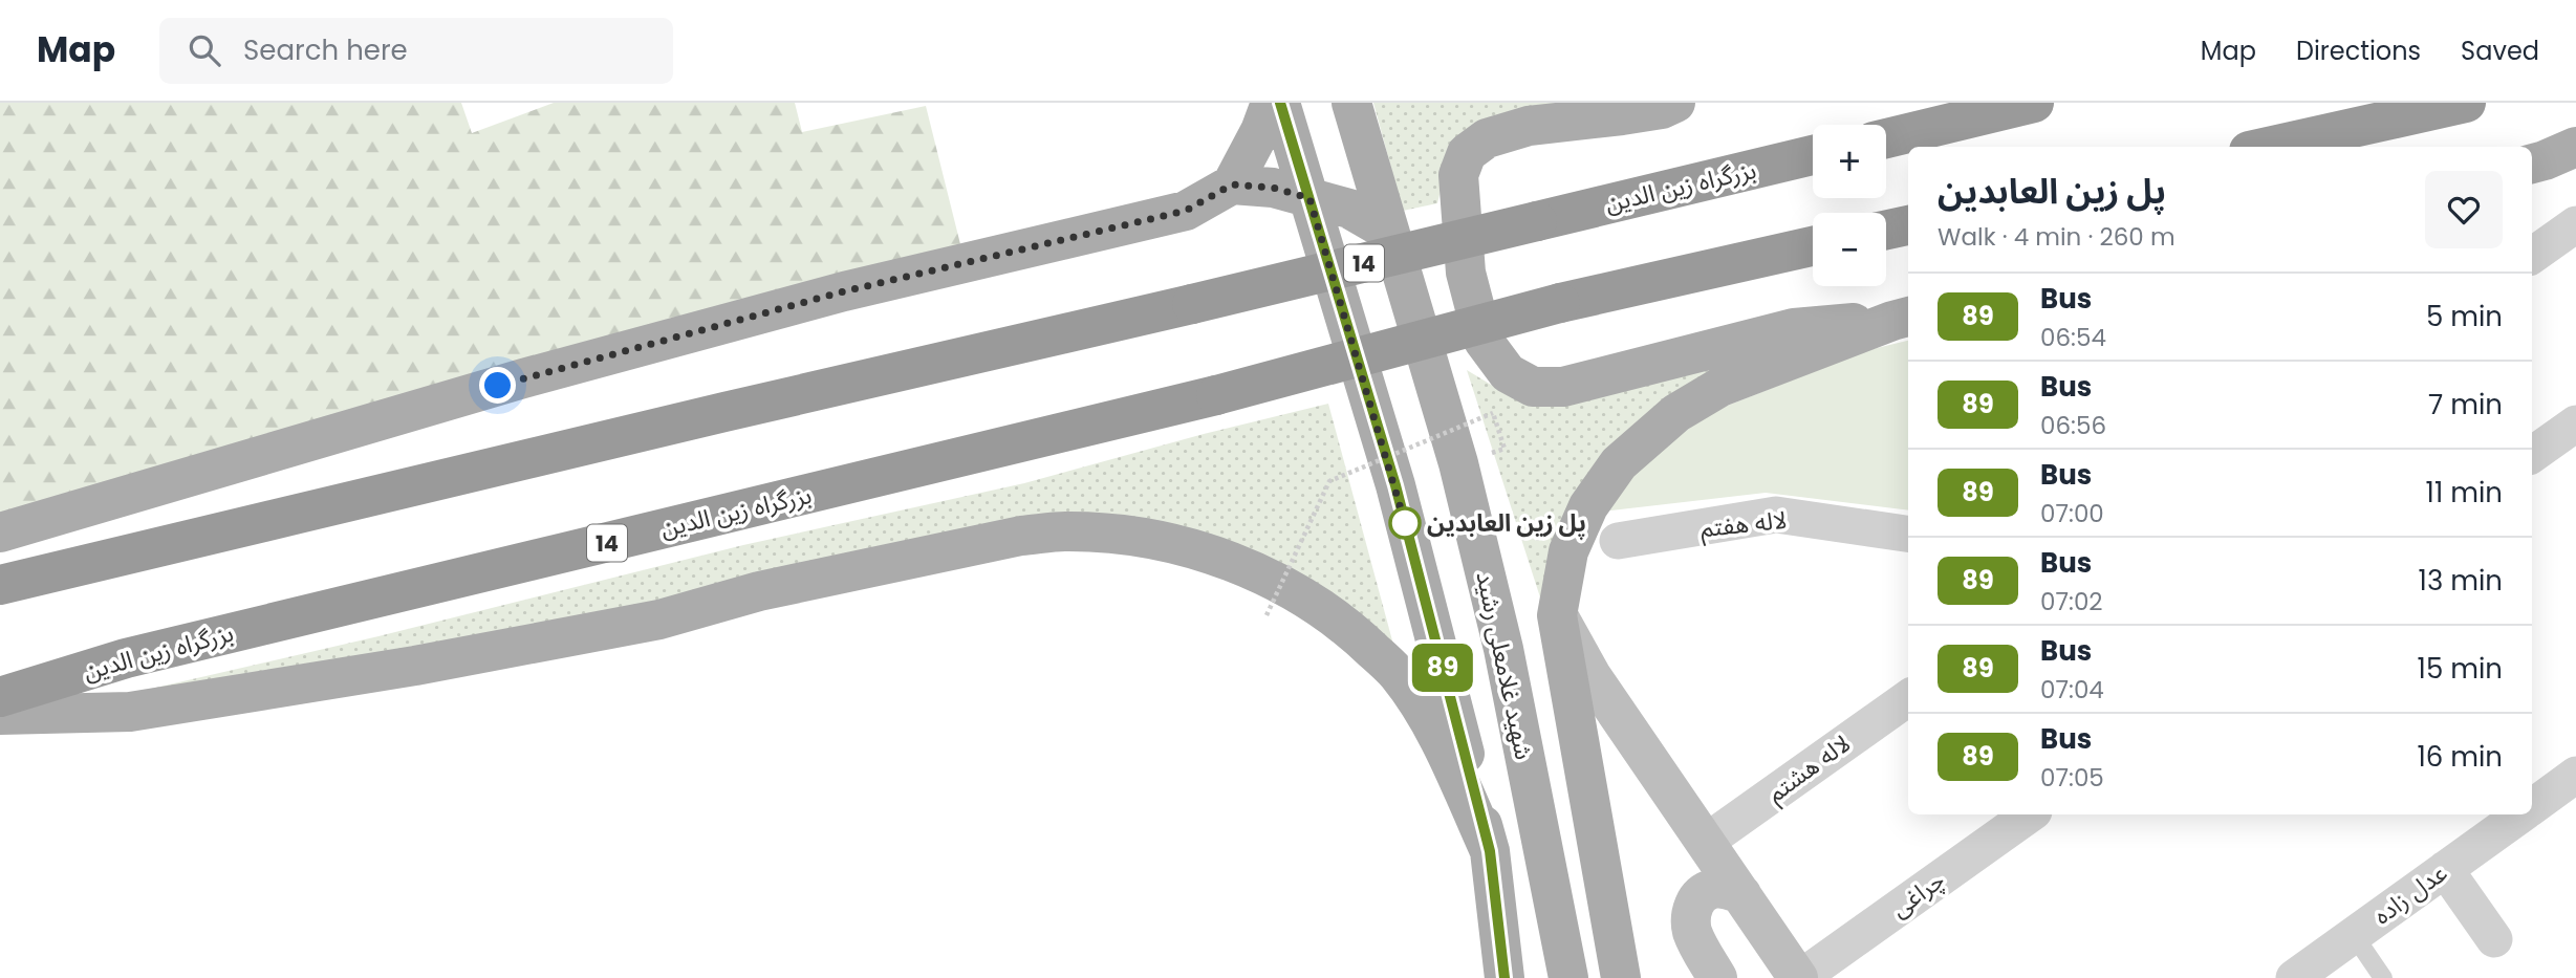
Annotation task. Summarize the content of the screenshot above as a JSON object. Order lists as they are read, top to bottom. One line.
{"streets":{"highway":["بزرگراه زین الدین","14"],"main road":["شهید غلامعلی رشید"],"street":["لاله هفتم","لاله هشتم","چراغی","عدل زاده"]},"places":["پل زین العابدین"],"lines":["bus line 89"],"page":{"header":"Map","search":"Search here","nav":["Map","Directions","Saved"],"on_map":"89","map_buttons":["+","−"],"heading":["پل زین العابدین","Walk · 4 min · 260 m"],"list":[{"mark":"89","name":"Bus","note":"06:54","value":"5 min"},{"mark":"89","name":"Bus","note":"06:56","value":"7 min"},{"mark":"89","name":"Bus","note":"07:00","value":"11 min"},{"mark":"89","name":"Bus","note":"07:02","value":"13 min"},{"mark":"89","name":"Bus","note":"07:04","value":"15 min"},{"mark":"89","name":"Bus","note":"07:05","value":"16 min"}]}}
